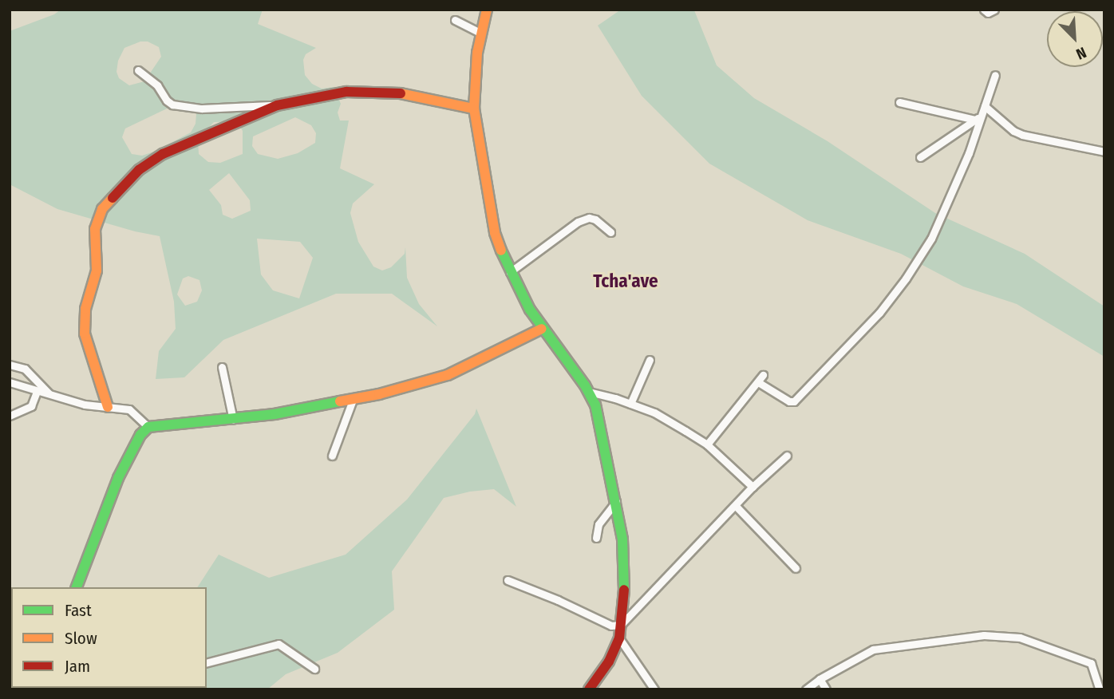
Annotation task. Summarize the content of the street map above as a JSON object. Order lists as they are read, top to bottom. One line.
{"districts":["Tcha'ave"],"legend":["Fast","Slow","Jam"],"north":"bottom right"}
